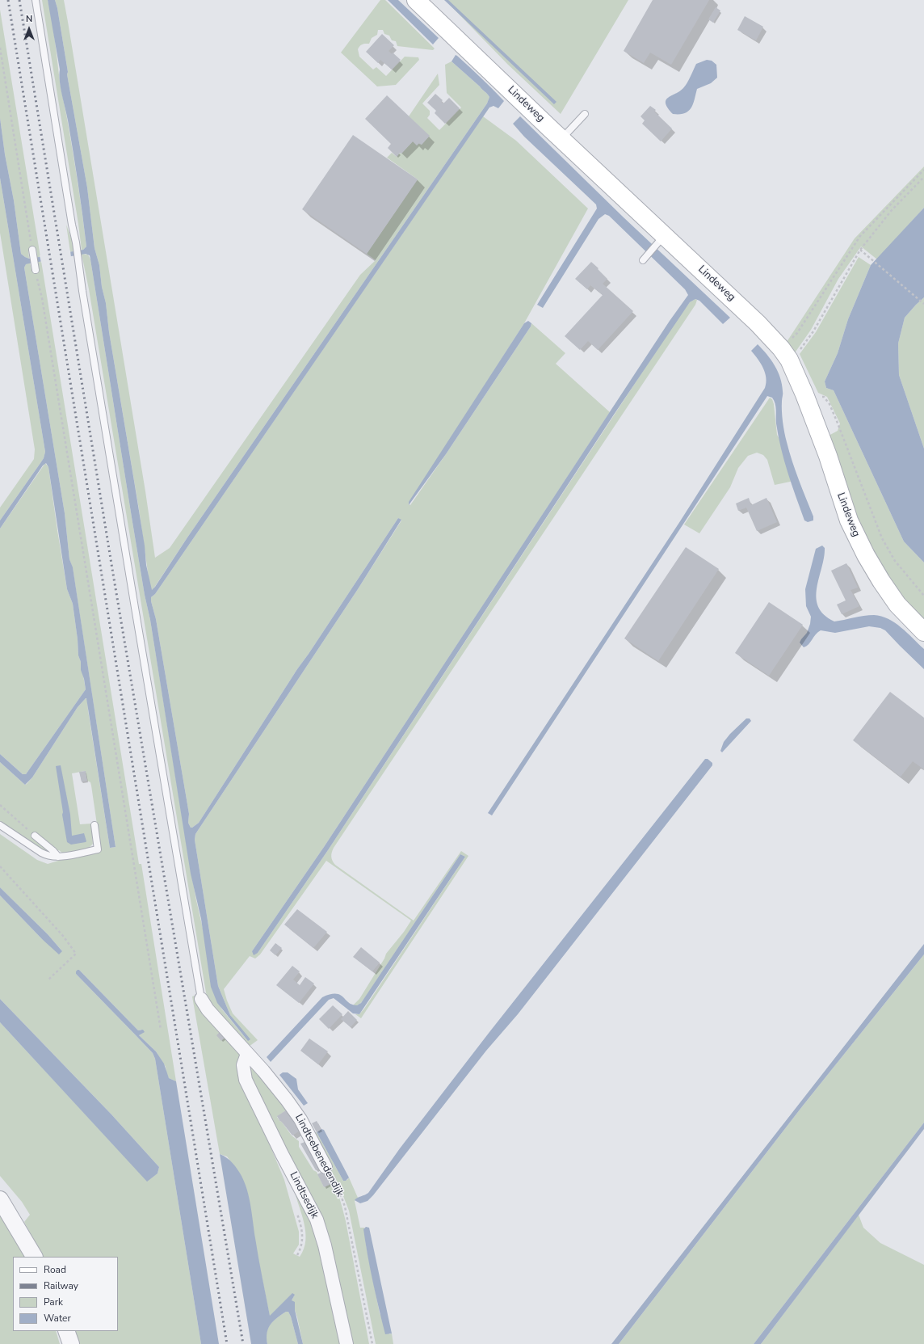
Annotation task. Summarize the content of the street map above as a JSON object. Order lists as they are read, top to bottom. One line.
{"streets":{"main road":["Lindeweg"],"street":["Lindtsebenedendijk","Lindtsedijk"]},"crossings":[["Lindtsebenedendijk","Lindtsedijk"]],"legend":["Road","Railway","Park","Water"],"north":"top"}
